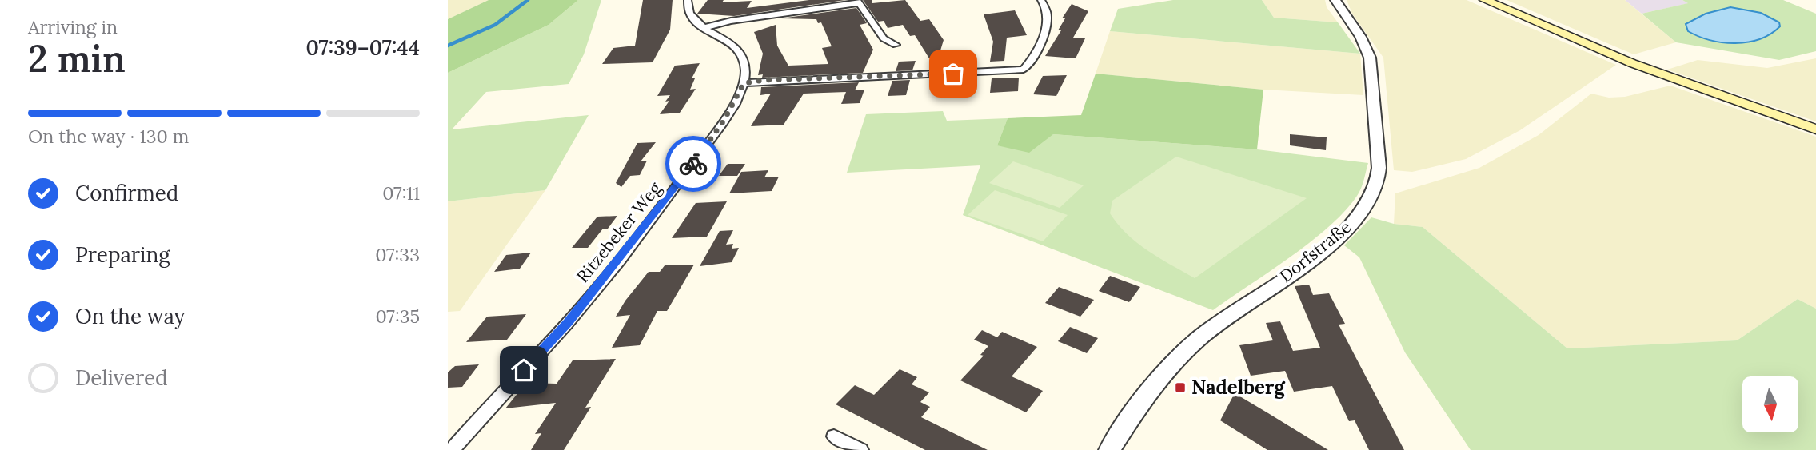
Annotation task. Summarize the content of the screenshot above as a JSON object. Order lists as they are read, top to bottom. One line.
{"streets":{"street":["Ritzebeker Weg","Dorfstraße"]},"places":{"transit":["Nadelberg"]},"north":"bottom","page":{"heading":["2 min","Arriving in","07:39–07:44"],"bar":"On the way · 130 m","list":[["Confirmed","07:11"],["Preparing","07:33"],["On the way","07:35"],"Delivered"]}}
